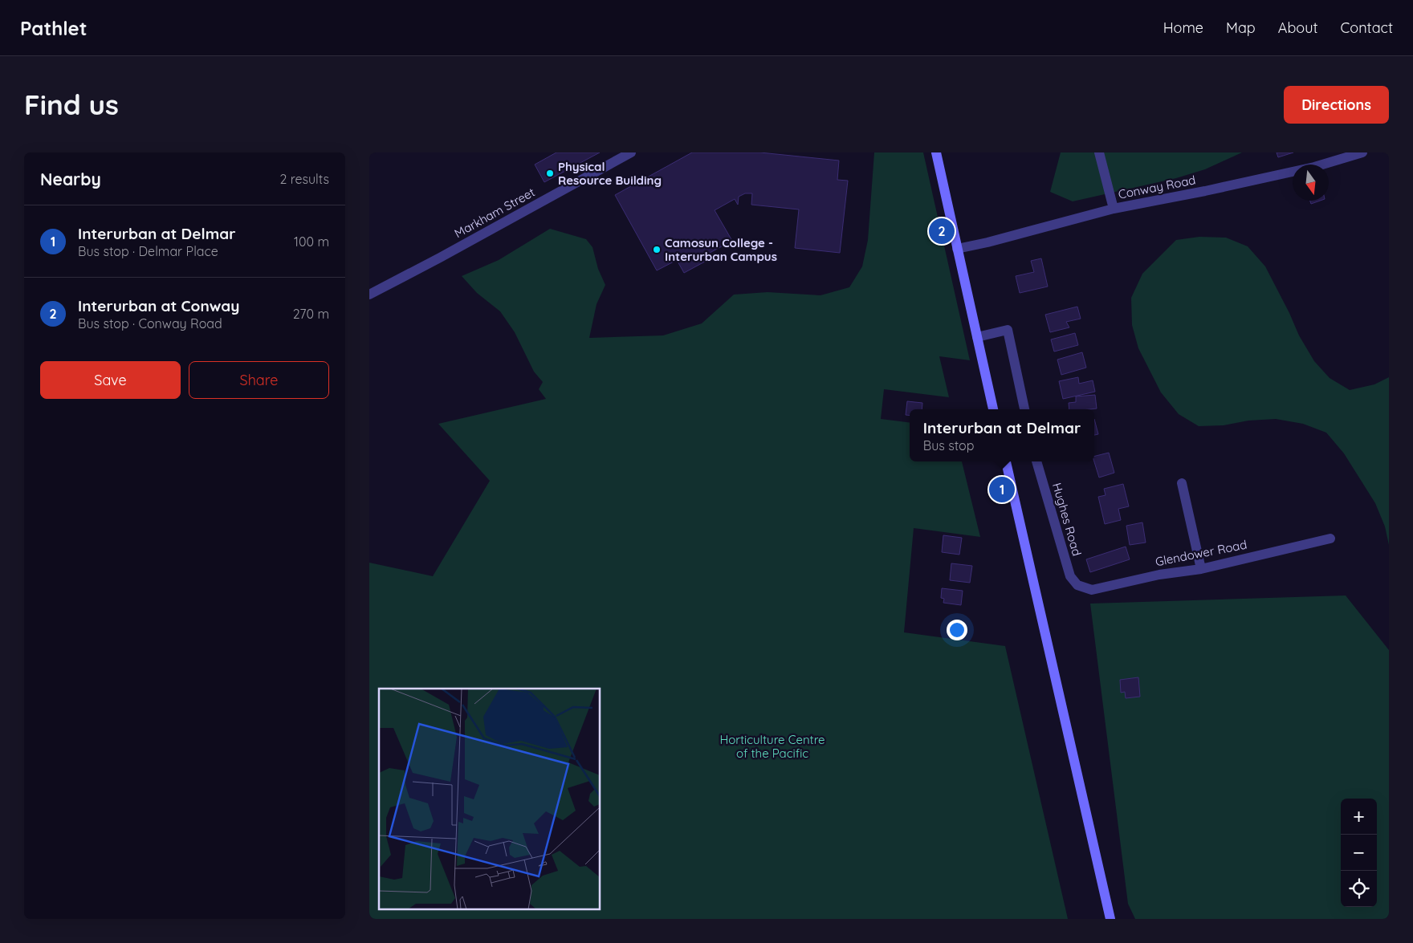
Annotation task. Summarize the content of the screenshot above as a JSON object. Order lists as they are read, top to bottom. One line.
{"streets":{"street":["Conway Road","Markham Street","Hughes Road","Glendower Road"]},"crossings":[["Hughes Road","Glendower Road"]],"parks":["Horticulture Centre of the Pacific"],"places":["Physical Resource Building","Camosun College - Interurban Campus"],"north":"bottom","page":{"header":"Pathlet","nav":["Home","Map","About","Contact"],"buttons":["Directions",["Save","Share"]],"title":"Find us","heading":["Nearby","2 results"],"list":[{"mark":"1","name":"Interurban at Delmar","note":"Bus stop · Delmar Place","value":"100 m"},{"mark":"2","name":"Interurban at Conway","note":"Bus stop · Conway Road","value":"270 m"}],"pins":["2","1"],"popup":["Interurban at Delmar","Bus stop"],"map_buttons":["+","−"]}}
